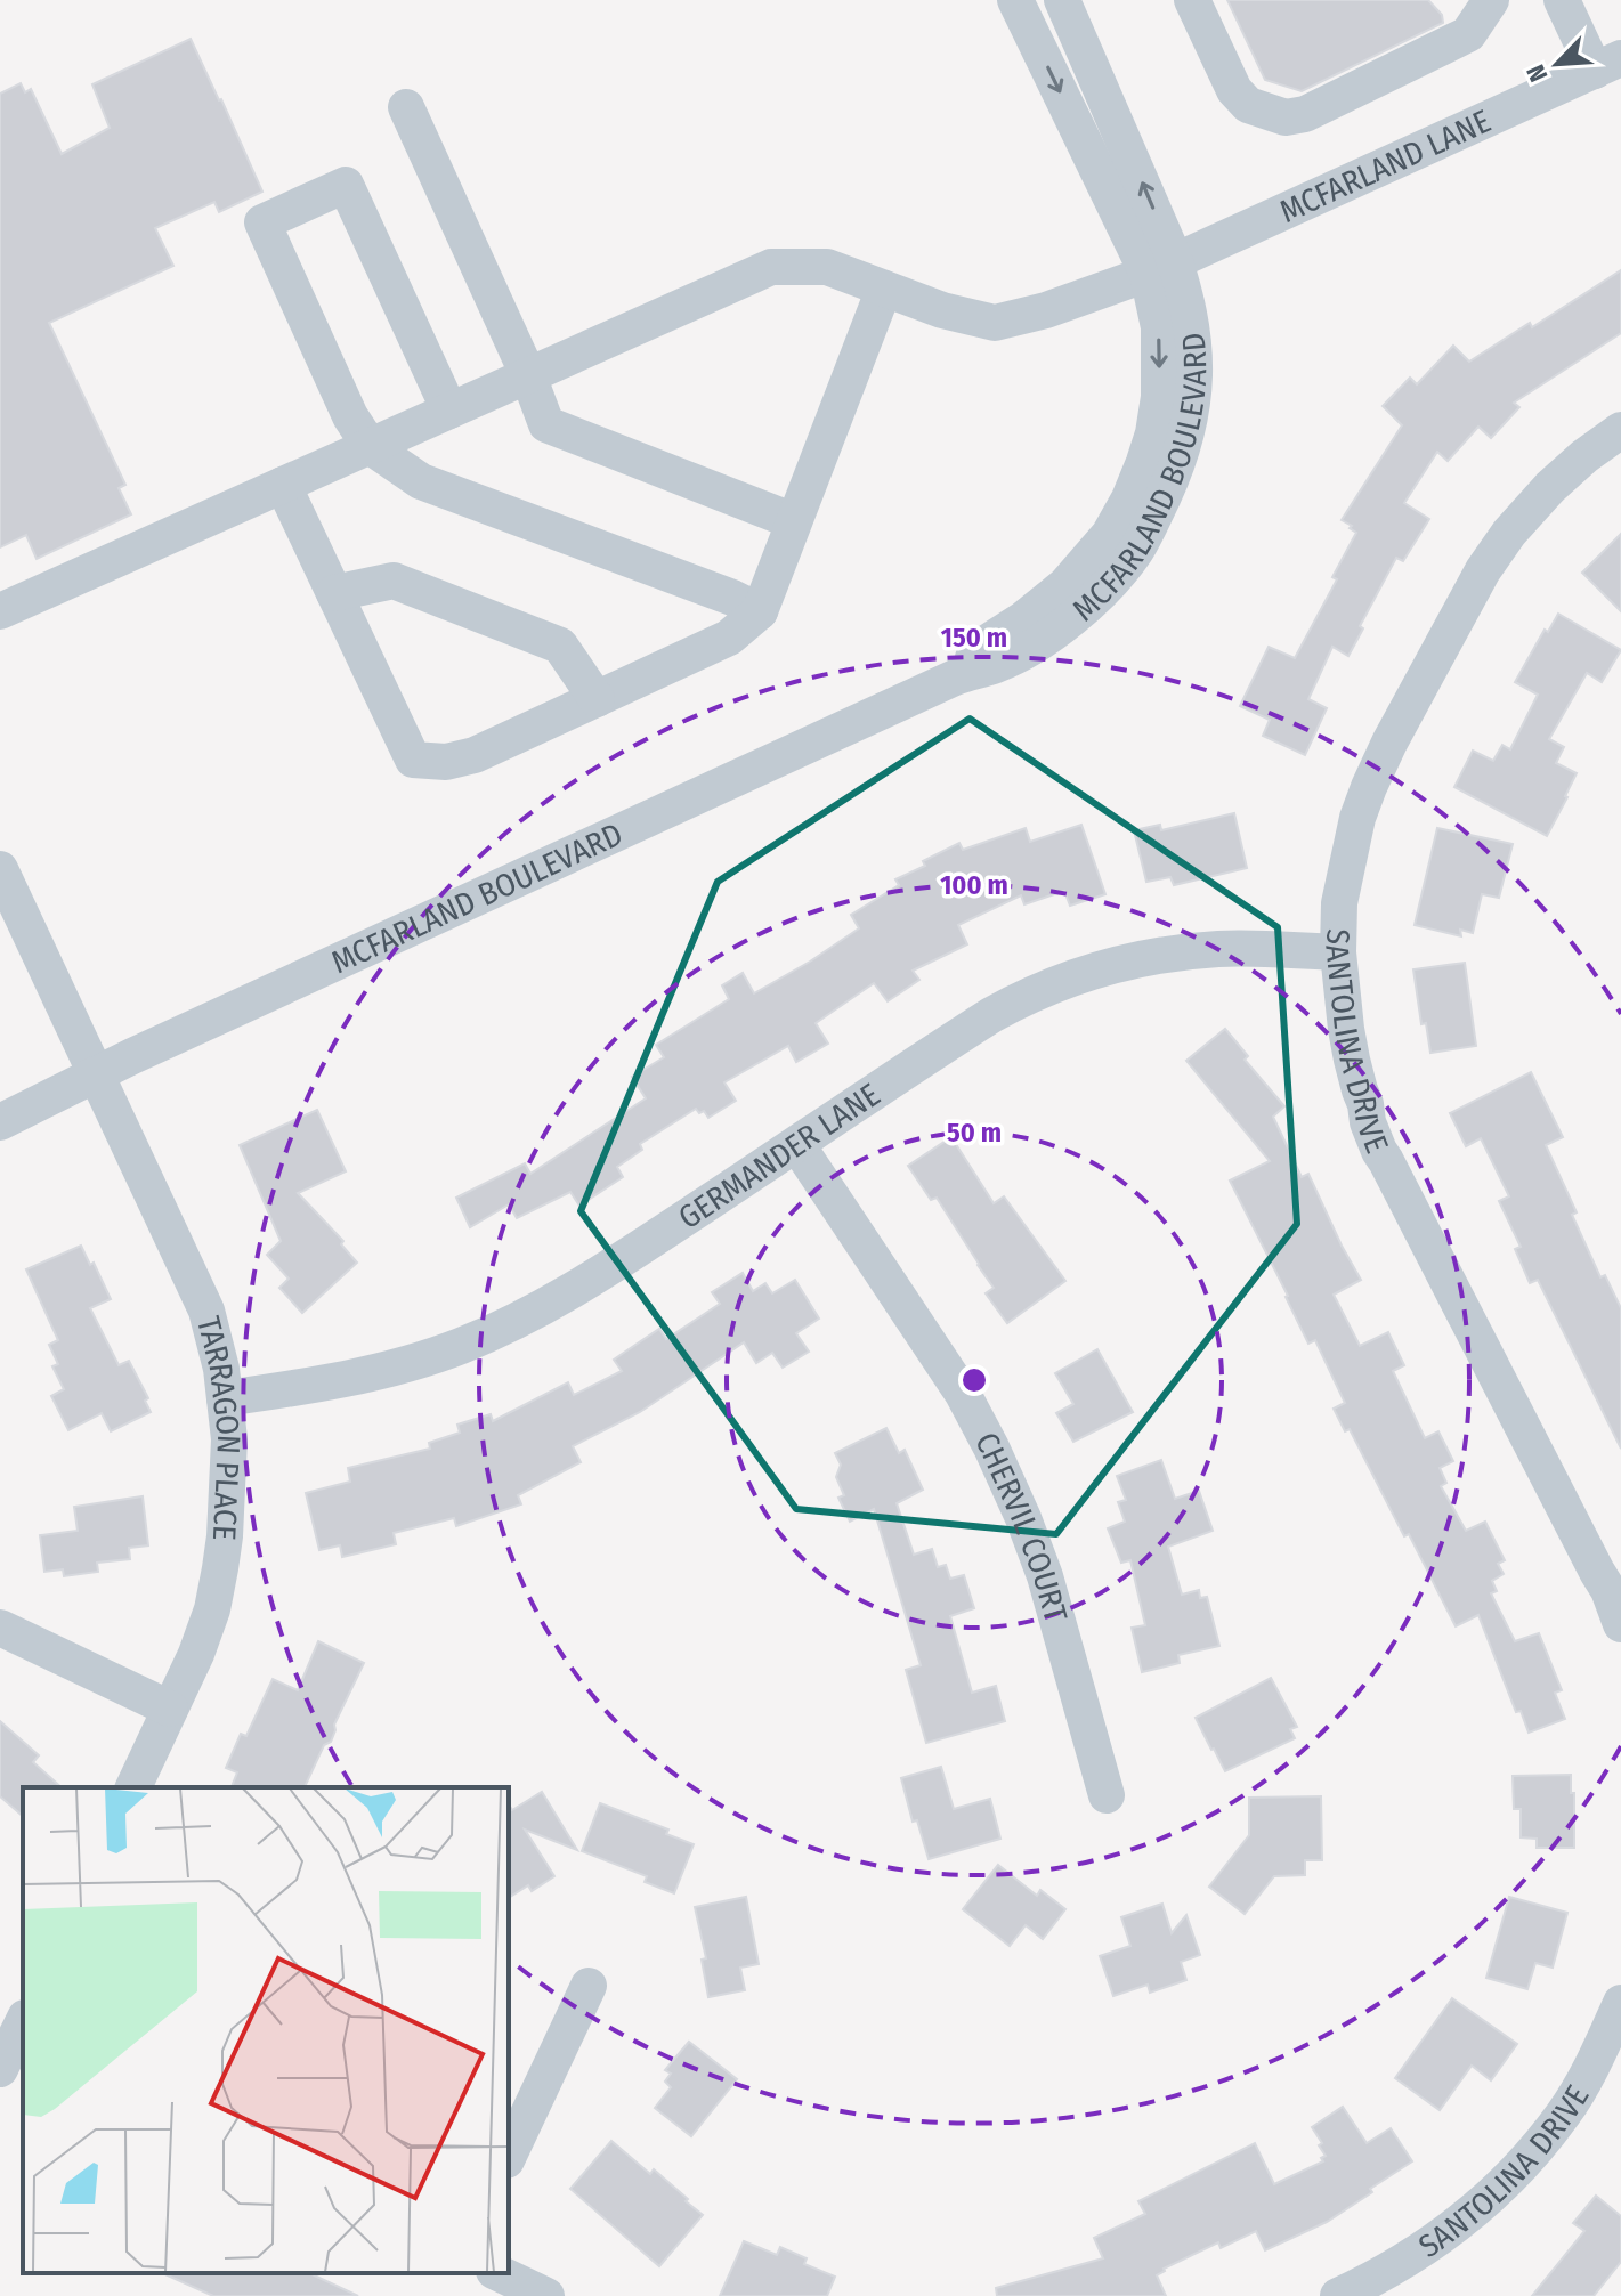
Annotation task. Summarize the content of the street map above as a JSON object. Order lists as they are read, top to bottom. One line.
{"streets":{"street":["MCFARLAND LANE","MCFARLAND BOULEVARD","SANTOLINA DRIVE","GERMANDER LANE","TARRAGON PLACE","CHERVIL COURT"]},"crossings":[["MCFARLAND LANE","MCFARLAND BOULEVARD"],["MCFARLAND BOULEVARD","TARRAGON PLACE"],["SANTOLINA DRIVE","GERMANDER LANE"],["GERMANDER LANE","TARRAGON PLACE"],["GERMANDER LANE","CHERVIL COURT"]],"north":"bottom left","rings":["150 m","100 m","50 m"]}
